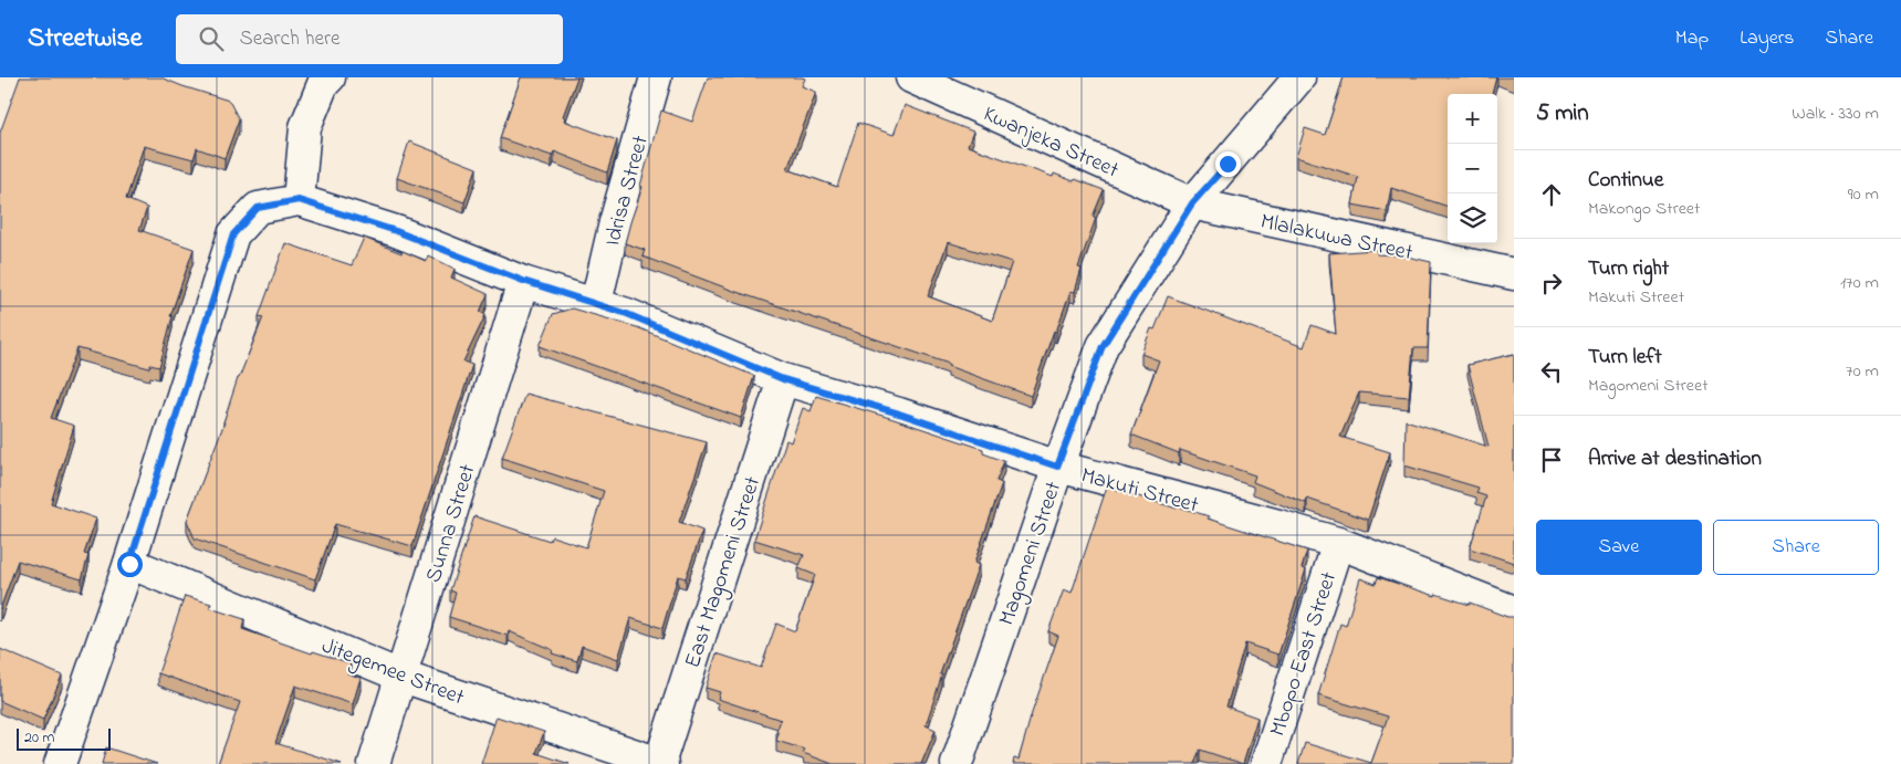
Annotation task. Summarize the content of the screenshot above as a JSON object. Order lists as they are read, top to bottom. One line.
{"streets":{"street":["Kwanjeka Street","Idrisa Street","Mlalakuwa Street","Makuti Street","Sunna Street","Magomeni Street","East Magomeni Street","Mbopo East Street","Jitegemee Street"]},"crossings":[["Kwanjeka Street","Mlalakuwa Street"],["Kwanjeka Street","Magomeni Street"],["Idrisa Street","Makuti Street"],["Mlalakuwa Street","Magomeni Street"],["Makuti Street","Sunna Street"],["Makuti Street","Magomeni Street"],["Makuti Street","East Magomeni Street"],["Makuti Street","Mbopo East Street"],["Sunna Street","Jitegemee Street"],["East Magomeni Street","Jitegemee Street"]],"scale_bar":"20 m","page":{"header":"Streetwise","search":"Search here","nav":["Map","Layers","Share"],"heading":["5 min","Walk · 330 m"],"map_buttons":["+","−"],"list":[["Continue","Makongo Street","90 m"],["Turn right","Makuti Street","170 m"],["Turn left","Magomeni Street","70 m"],"Arrive at destination"],"buttons":["Save","Share"],"scale":"20 m"}}
